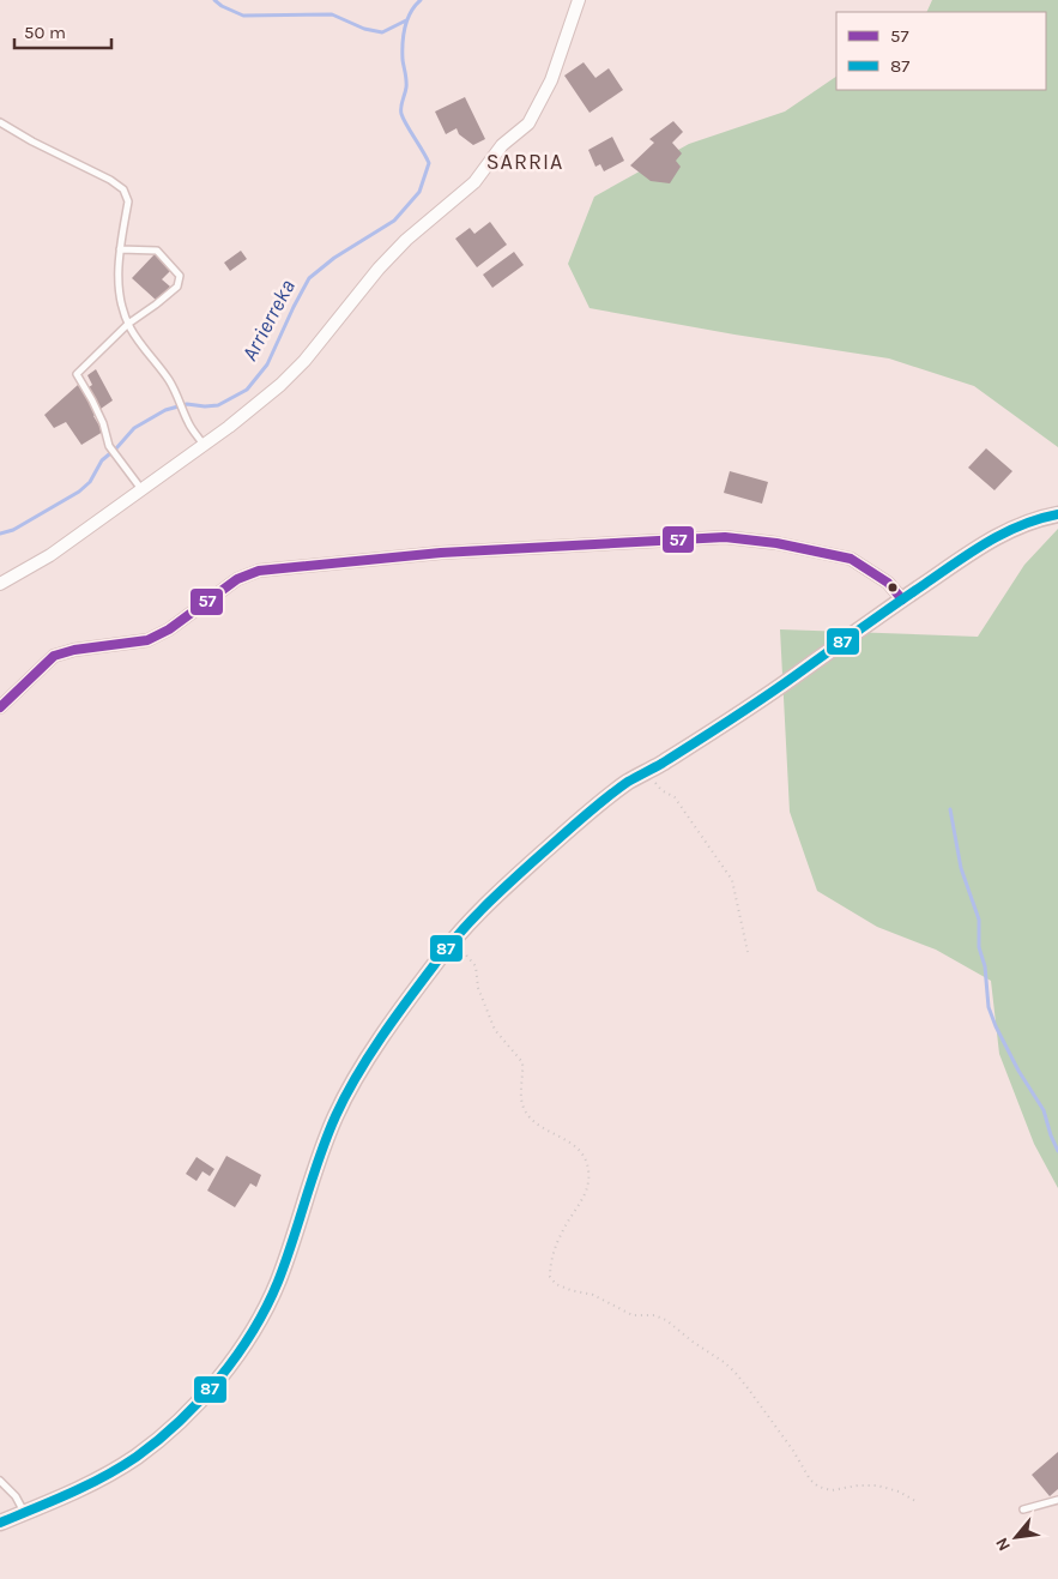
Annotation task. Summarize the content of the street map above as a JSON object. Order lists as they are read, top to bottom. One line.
{"districts":["SARRIA"],"water":["Arrierreka"],"lines":["transit line 87","transit line 57"],"legend":["57","87"],"scale_bar":"50 m","north":"bottom left"}
